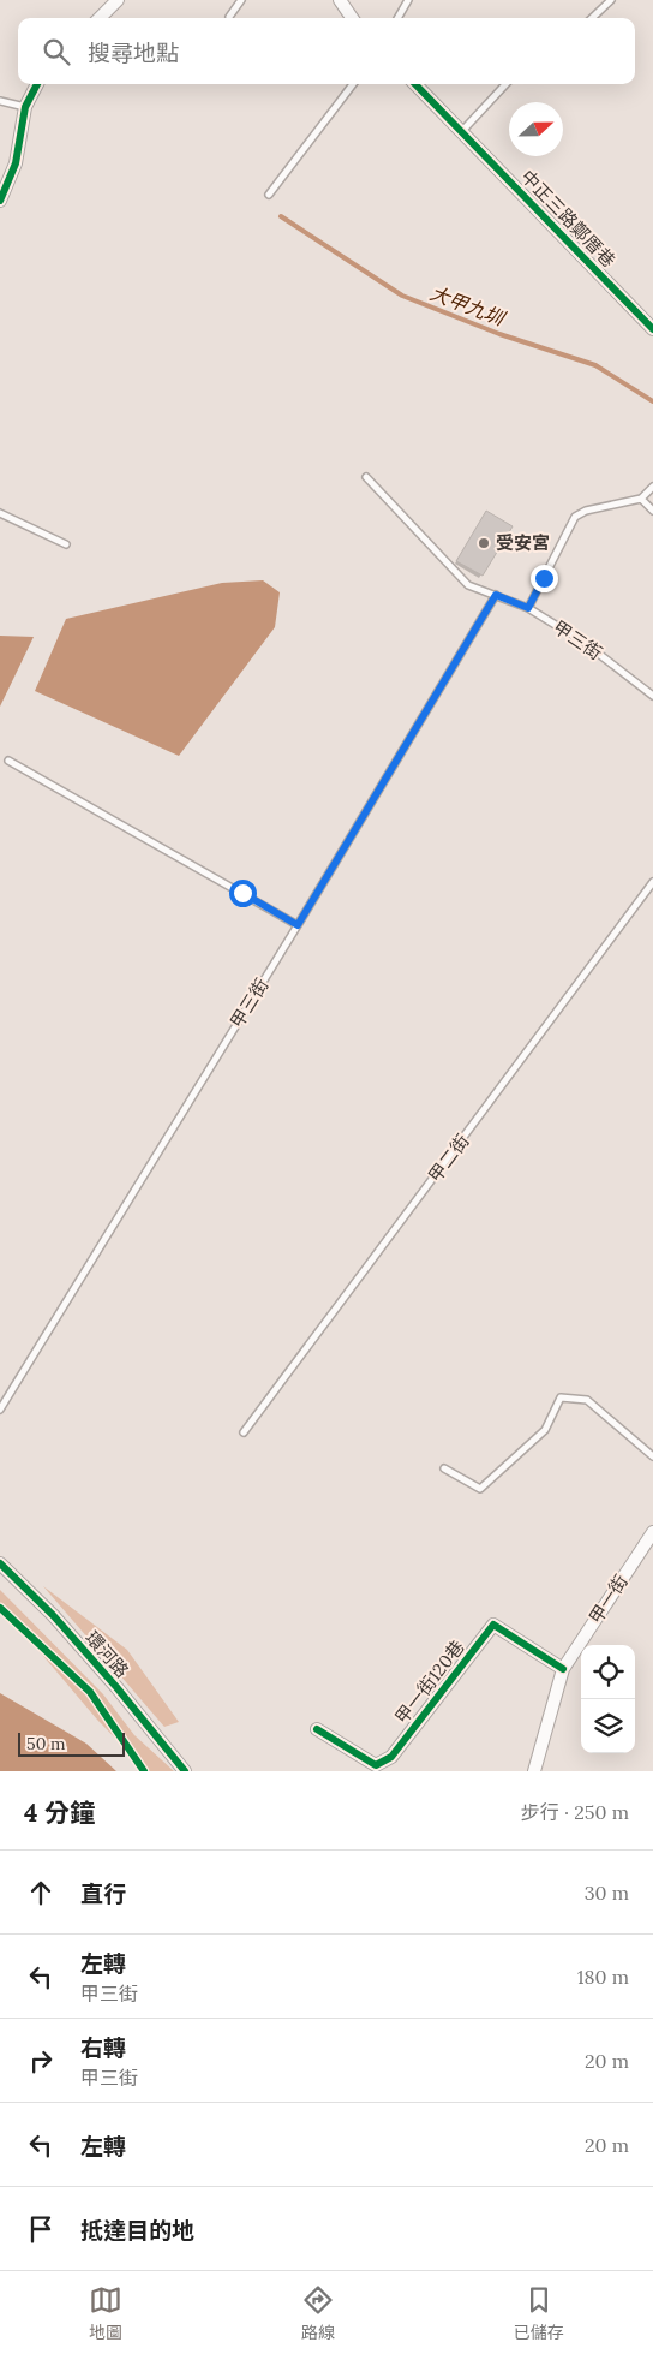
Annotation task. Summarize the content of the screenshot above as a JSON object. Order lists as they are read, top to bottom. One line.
{"streets":{"street":["中正三路鄭厝巷","甲一街","環河路","甲一街120巷"],"lane":["甲三街","甲二街"]},"crossings":[["甲一街","甲一街120巷"]],"water":["大甲九圳"],"places":["受安宮"],"scale_bar":"50 m","north":"right","page":{"search":"搜尋地點","scale":"50 m","heading":["4 分鐘","步行 · 250 m"],"list":[["直行","30 m"],["左轉","甲三街","180 m"],["右轉","甲三街","20 m"],["左轉","20 m"],"抵達目的地"],"nav":["地圖","路線","已儲存"]}}
